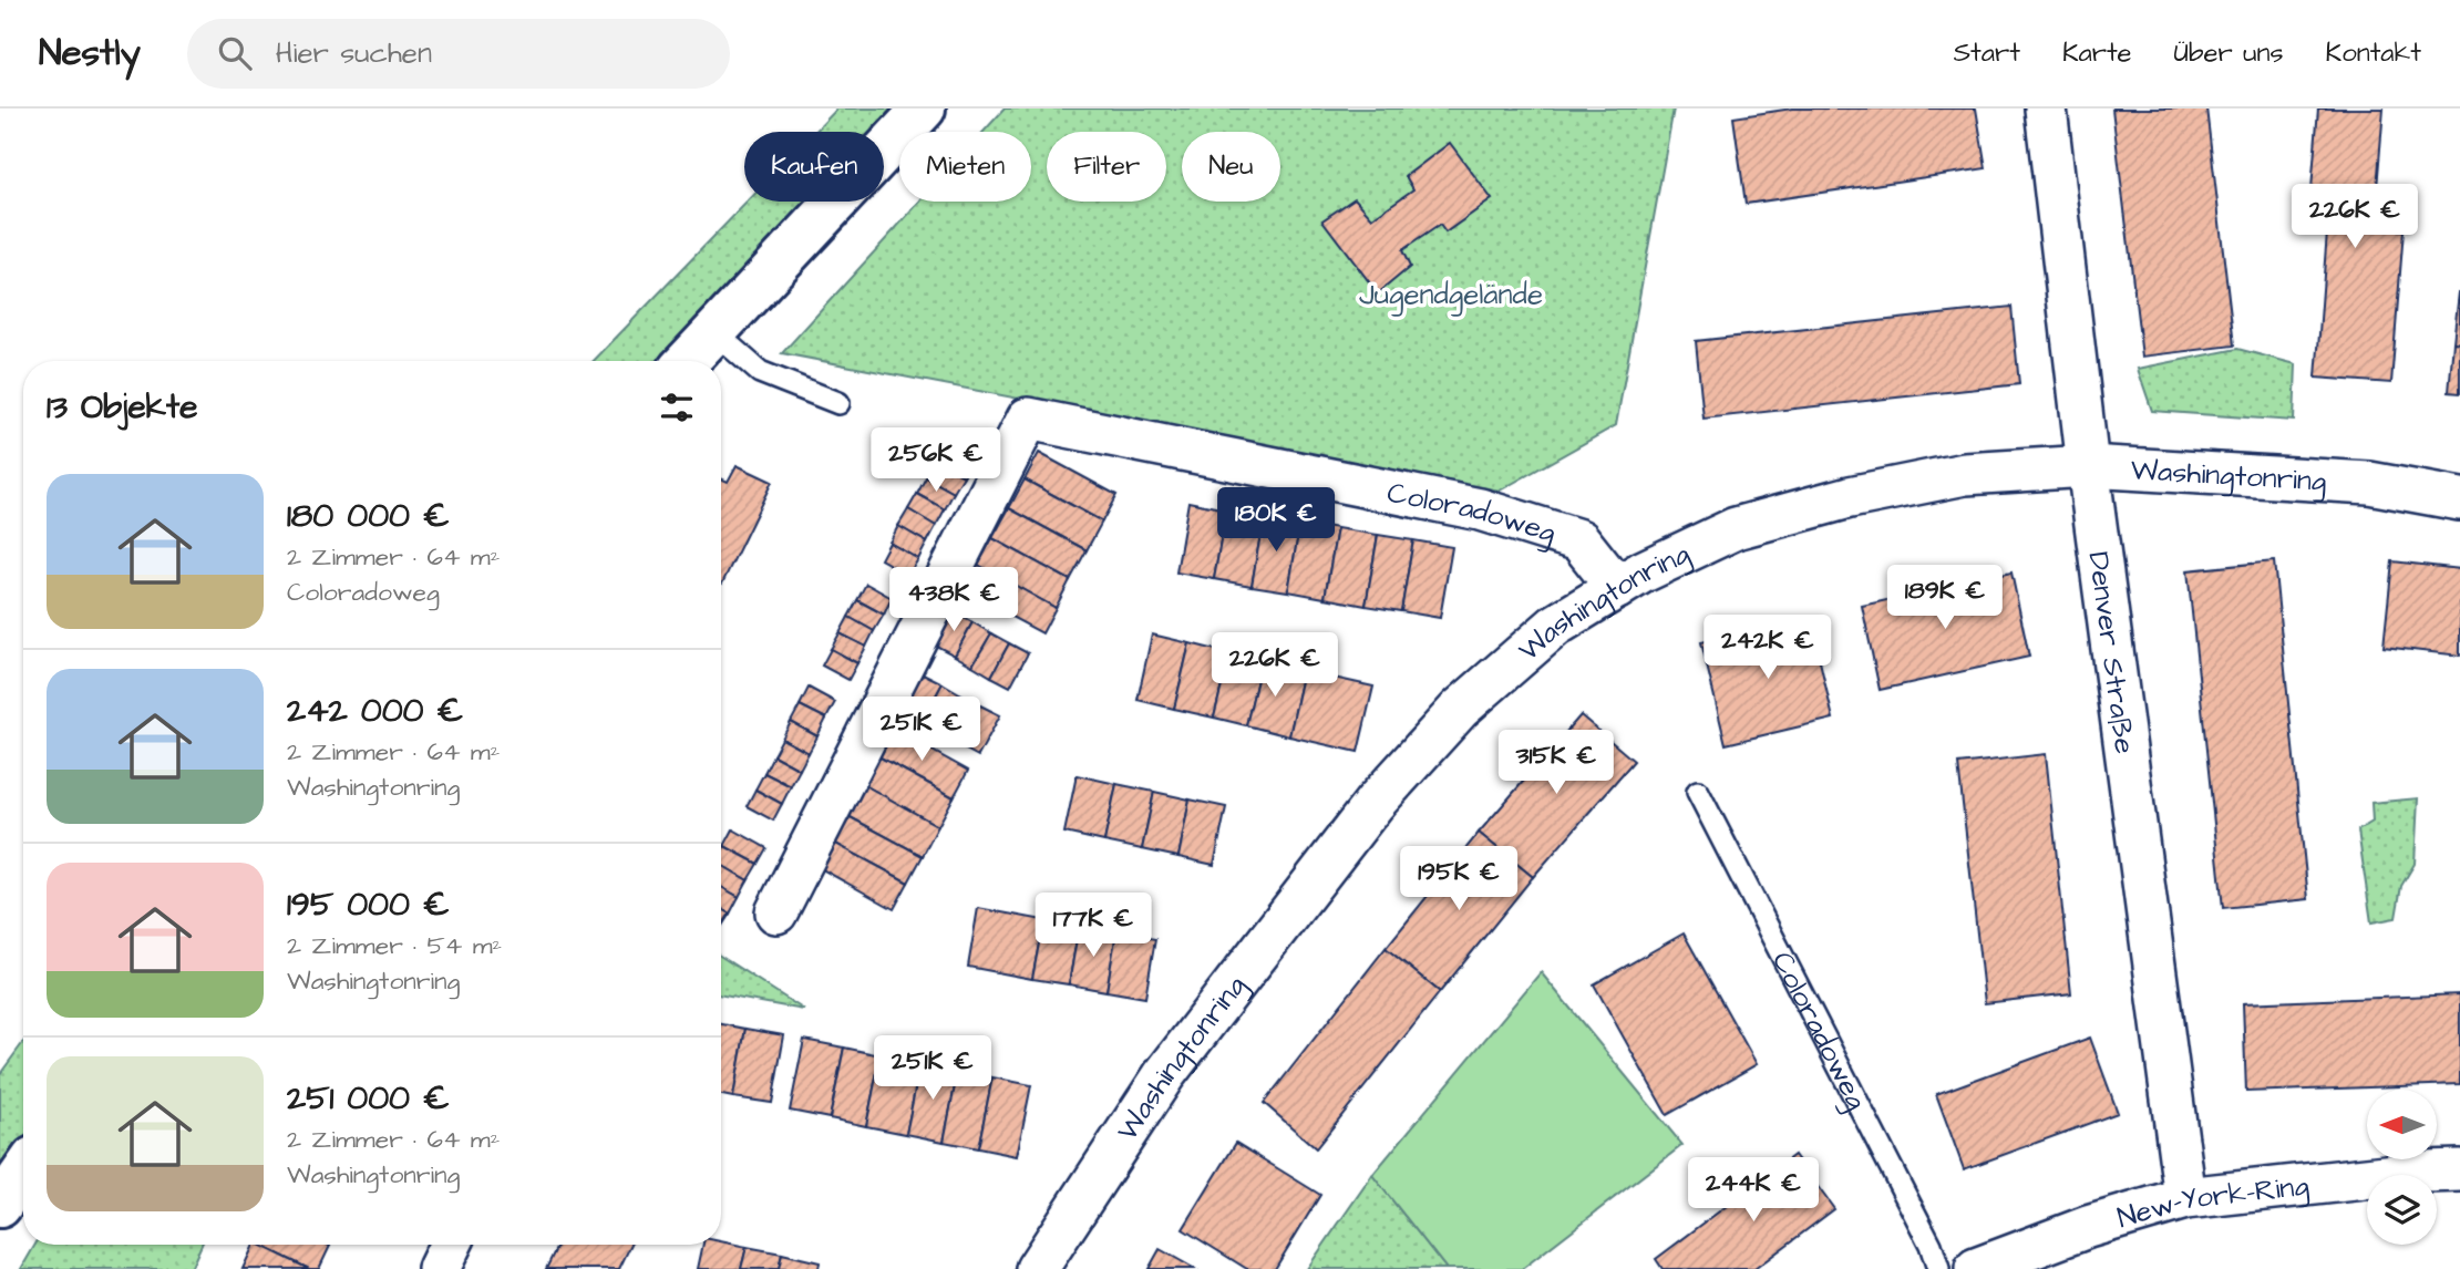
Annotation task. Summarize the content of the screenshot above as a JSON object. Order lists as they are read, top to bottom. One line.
{"streets":{"street":["Washingtonring","Coloradoweg","Denver Straße","New-York-Ring"]},"crossings":[["Washingtonring","Coloradoweg"],["Washingtonring","Denver Straße"],["Denver Straße","New-York-Ring"]],"parks":["Jugendgelände"],"north":"left","page":{"header":"Nestly","search":"Hier suchen","nav":["Start","Karte","Über uns","Kontakt"],"chip":["Kaufen","Mieten","Filter","Neu"],"price":["226K €","256K €","180K €","189K €","438K €","242K €","226K €","251K €","315K €","195K €","177K €","251K €","244K €"],"heading":"13 Objekte","list":[{"name":"180 000 €","note":"2 Zimmer · 64 m² · Coloradoweg"},{"name":"242 000 €","note":"2 Zimmer · 64 m² · Washingtonring"},{"name":"195 000 €","note":"2 Zimmer · 54 m² · Washingtonring"},{"name":"251 000 €","note":"2 Zimmer · 64 m² · Washingtonring"}]}}
